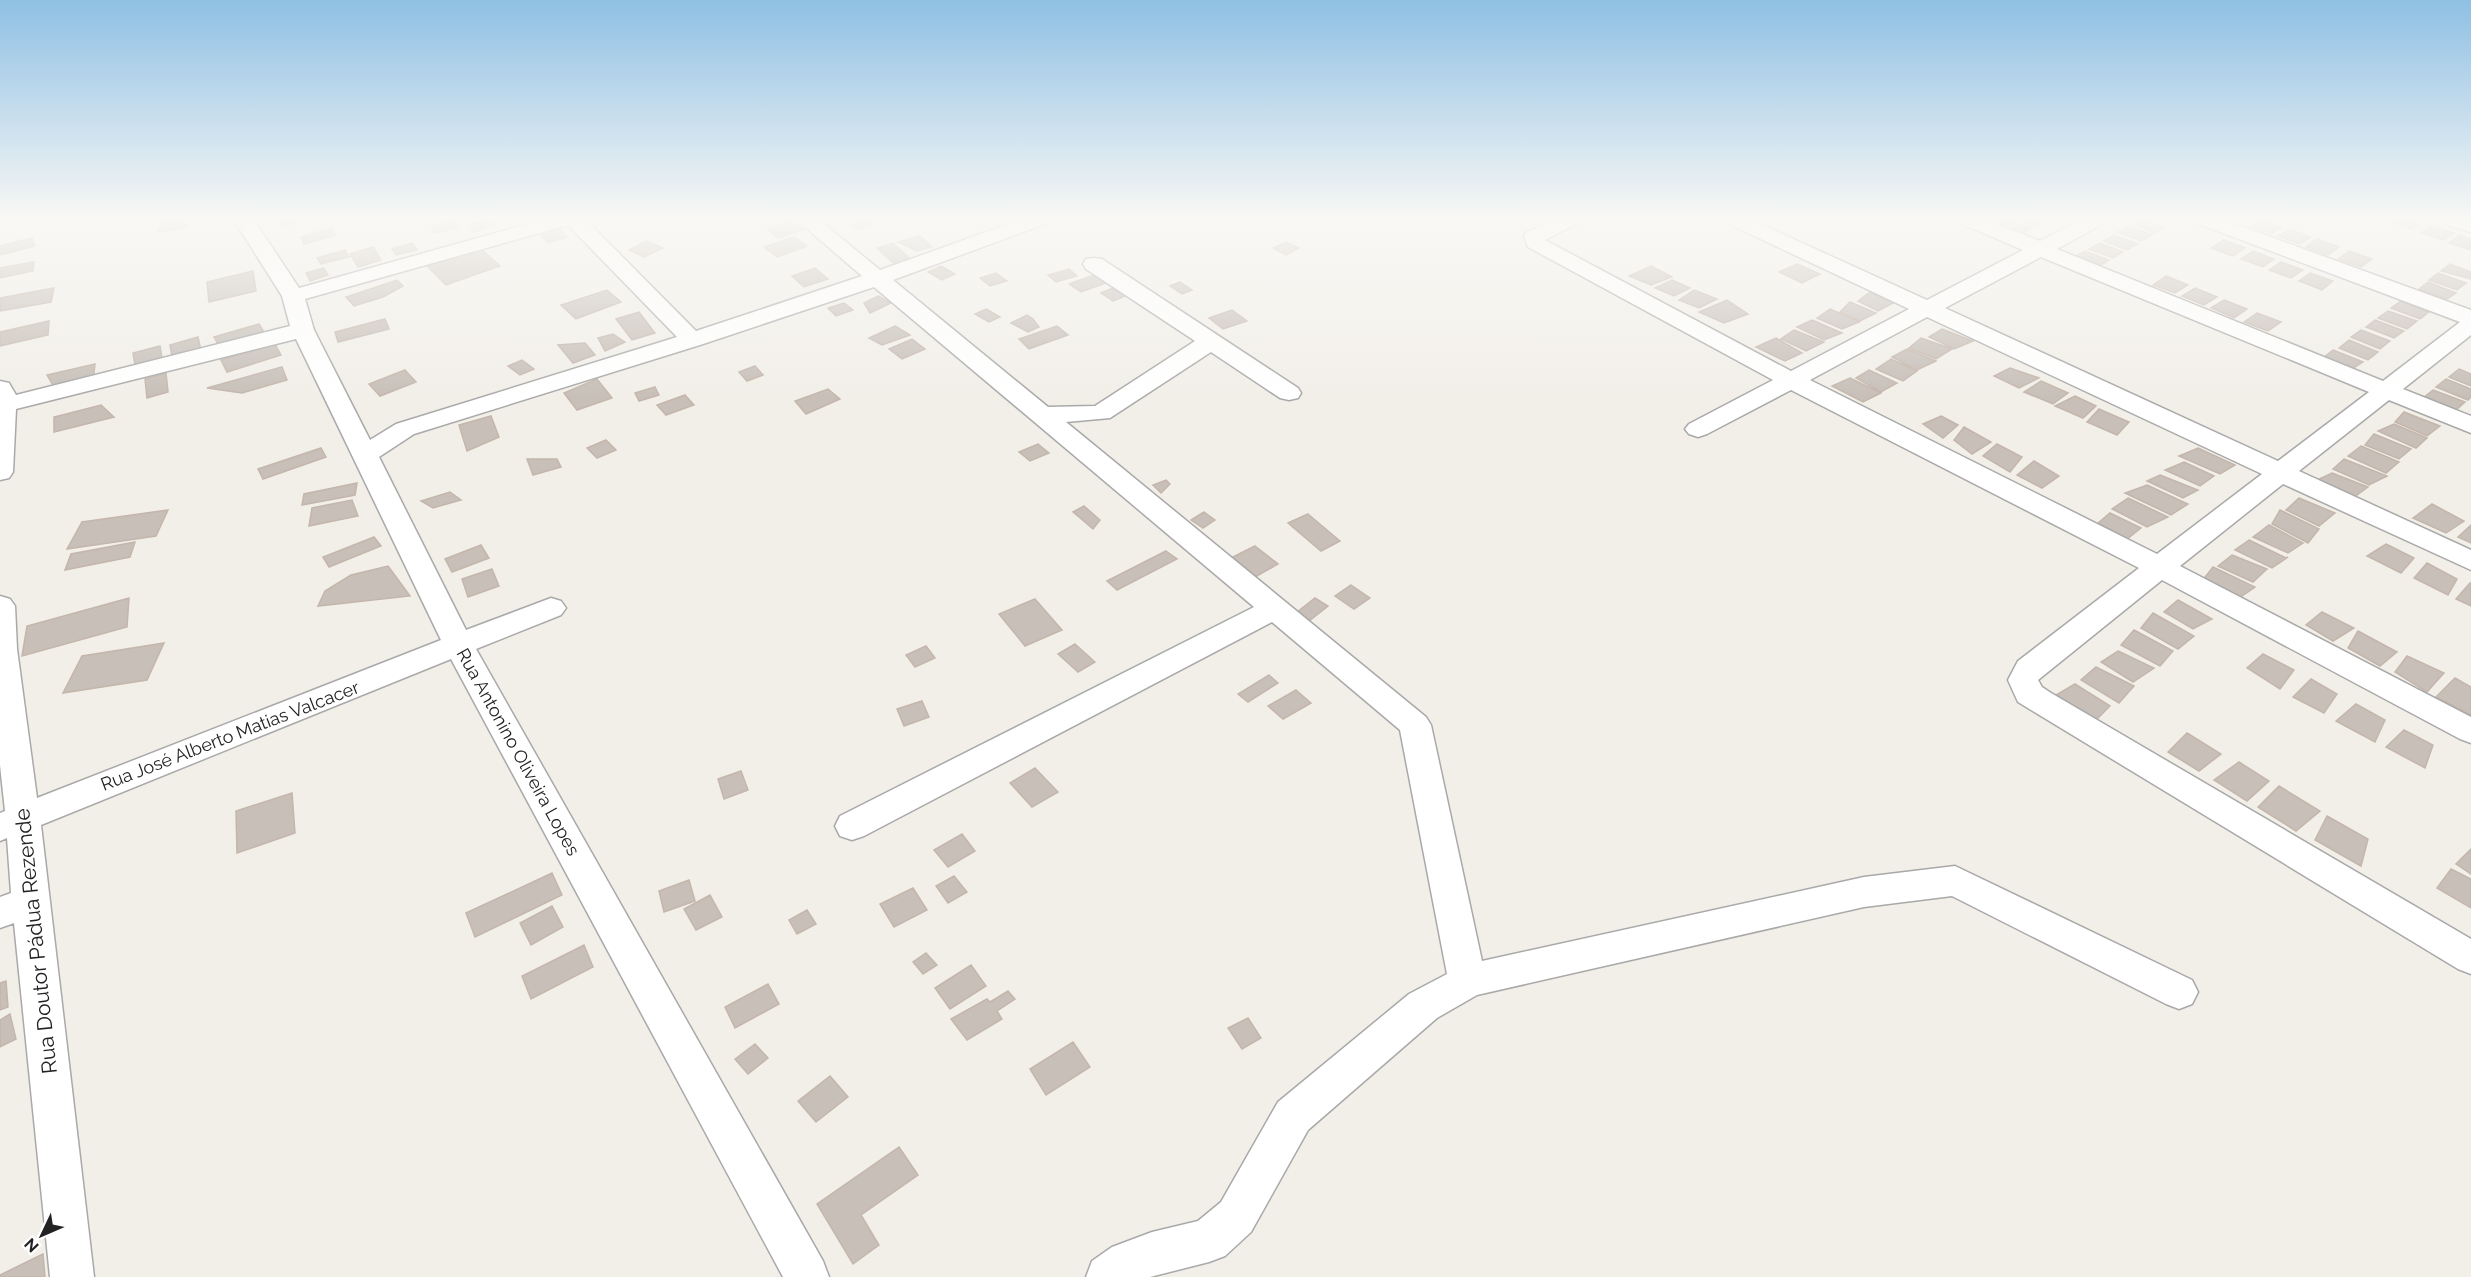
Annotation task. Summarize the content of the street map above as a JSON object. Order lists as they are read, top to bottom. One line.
{"streets":{"street":["Rua José Alberto Matias Valcacer","Rua Antonino Oliveira Lopes","Rua Doutor Pádua Rezende"]},"crossings":[["Rua José Alberto Matias Valcacer","Rua Antonino Oliveira Lopes"],["Rua José Alberto Matias Valcacer","Rua Doutor Pádua Rezende"]],"north":"bottom left"}
